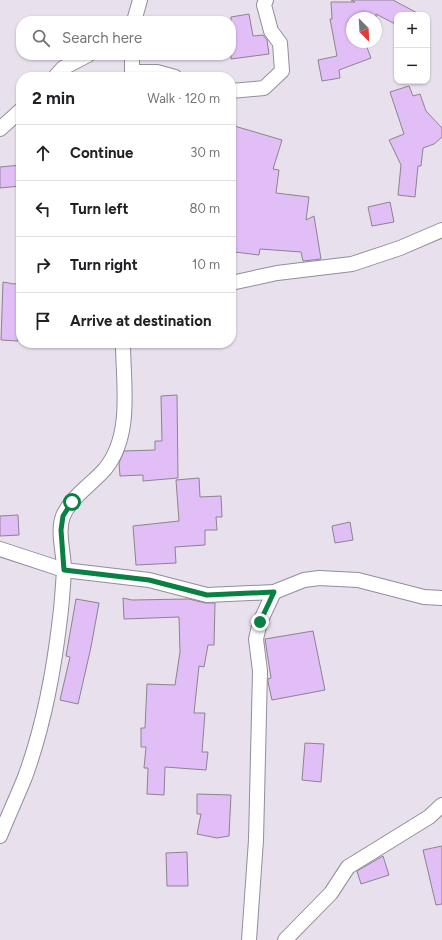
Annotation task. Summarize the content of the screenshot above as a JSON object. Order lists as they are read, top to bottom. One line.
{"north":"bottom right","page":{"map_buttons":["+","−"],"search":"Search here","heading":["2 min","Walk · 120 m"],"list":[["Continue","30 m"],["Turn left","80 m"],["Turn right","10 m"],"Arrive at destination"]}}
